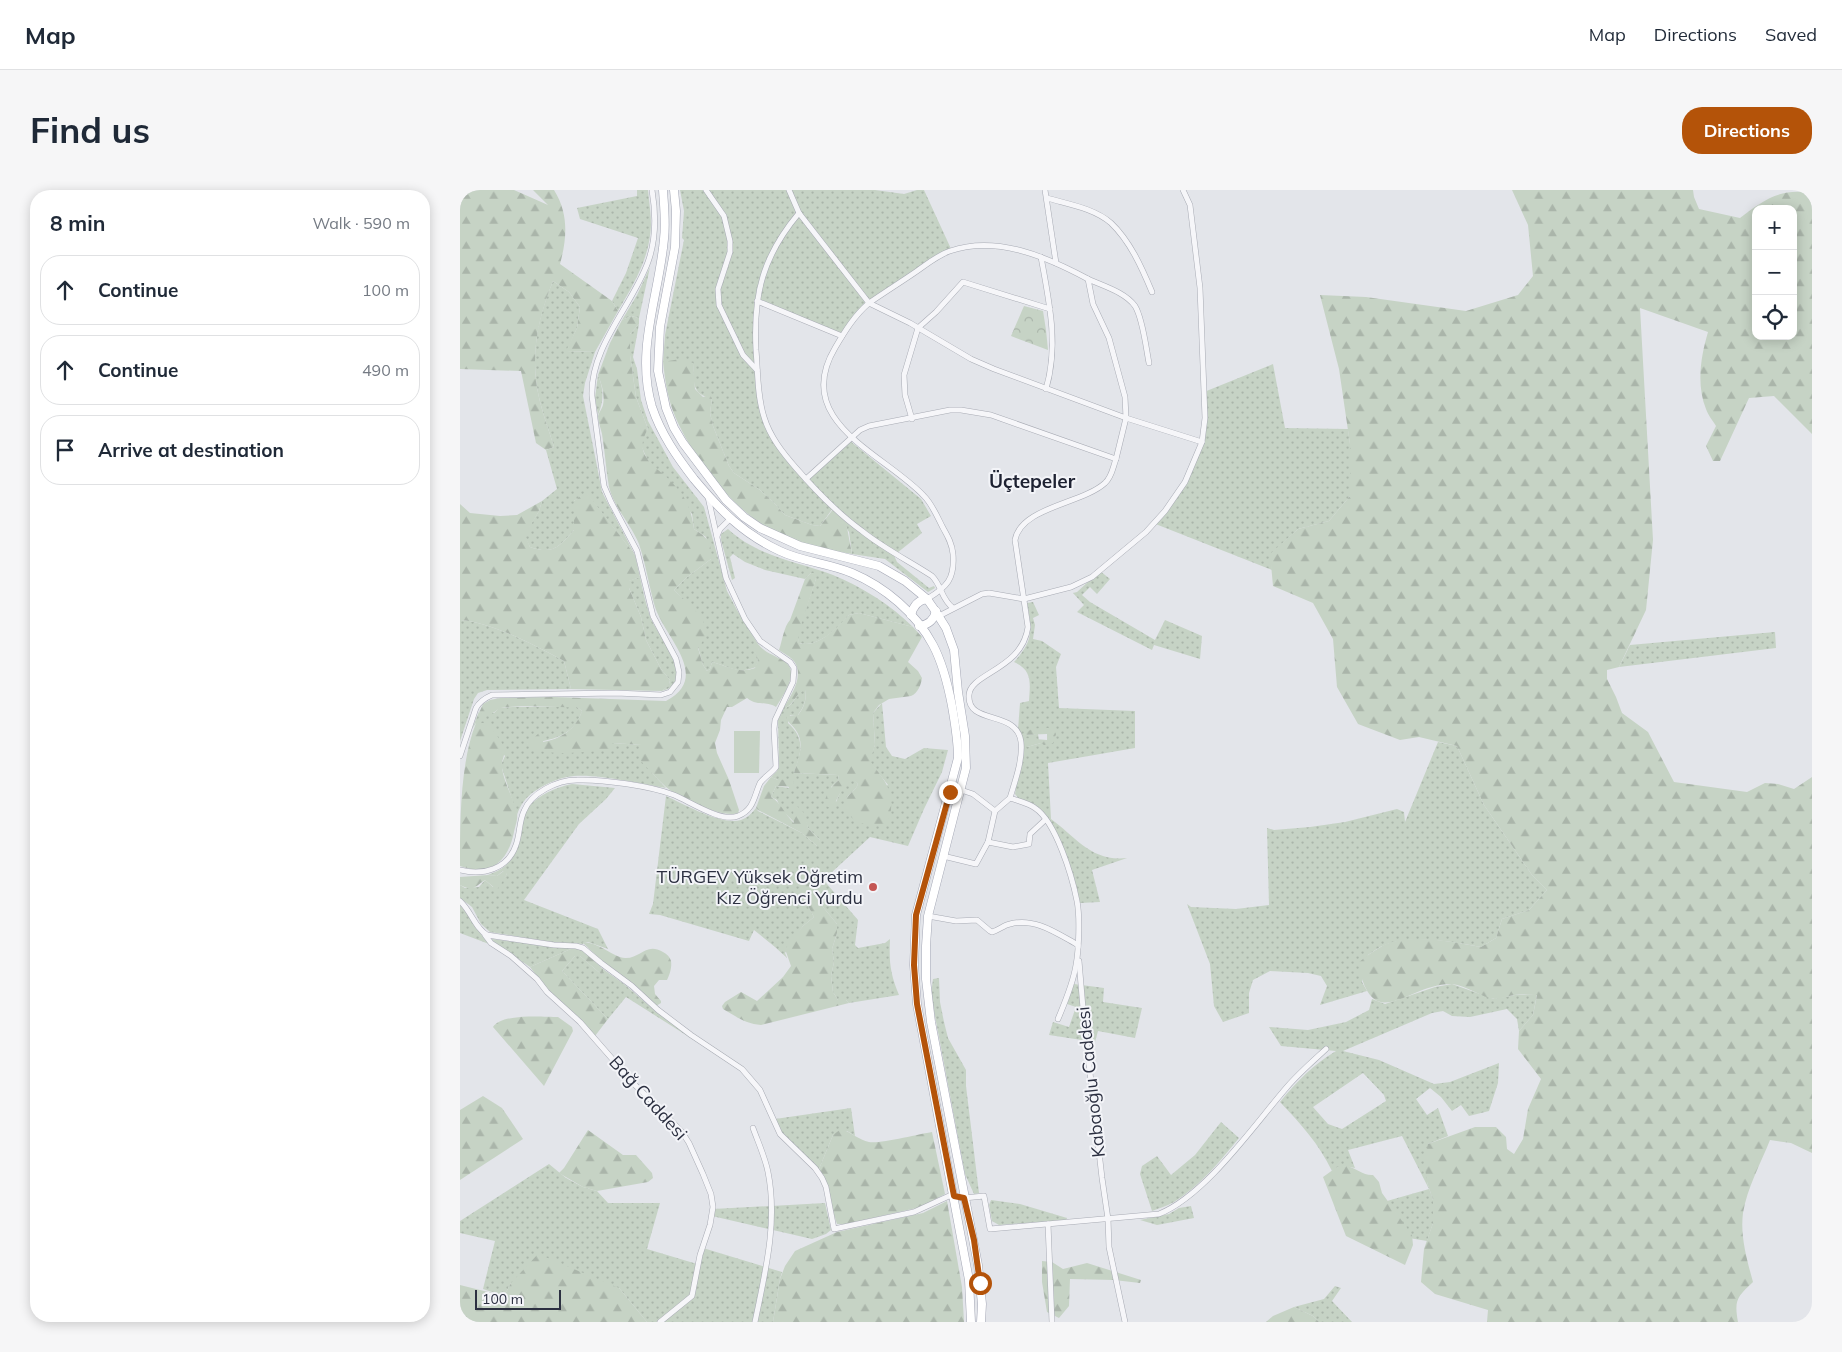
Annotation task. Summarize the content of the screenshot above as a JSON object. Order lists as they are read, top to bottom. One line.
{"streets":{"street":["Kabaoğlu Caddesi","Bağ Caddesi"]},"districts":["Üçtepeler"],"places":["TÜRGEV Yüksek Öğretim Kız Öğrenci Yurdu"],"scale_bar":"100 m","page":{"header":"Map","nav":["Map","Directions","Saved"],"buttons":"Directions","title":"Find us","heading":["8 min","Walk · 590 m"],"map_buttons":["+","−"],"list":[["Continue","100 m"],["Continue","490 m"],"Arrive at destination"],"scale":"100 m"}}
